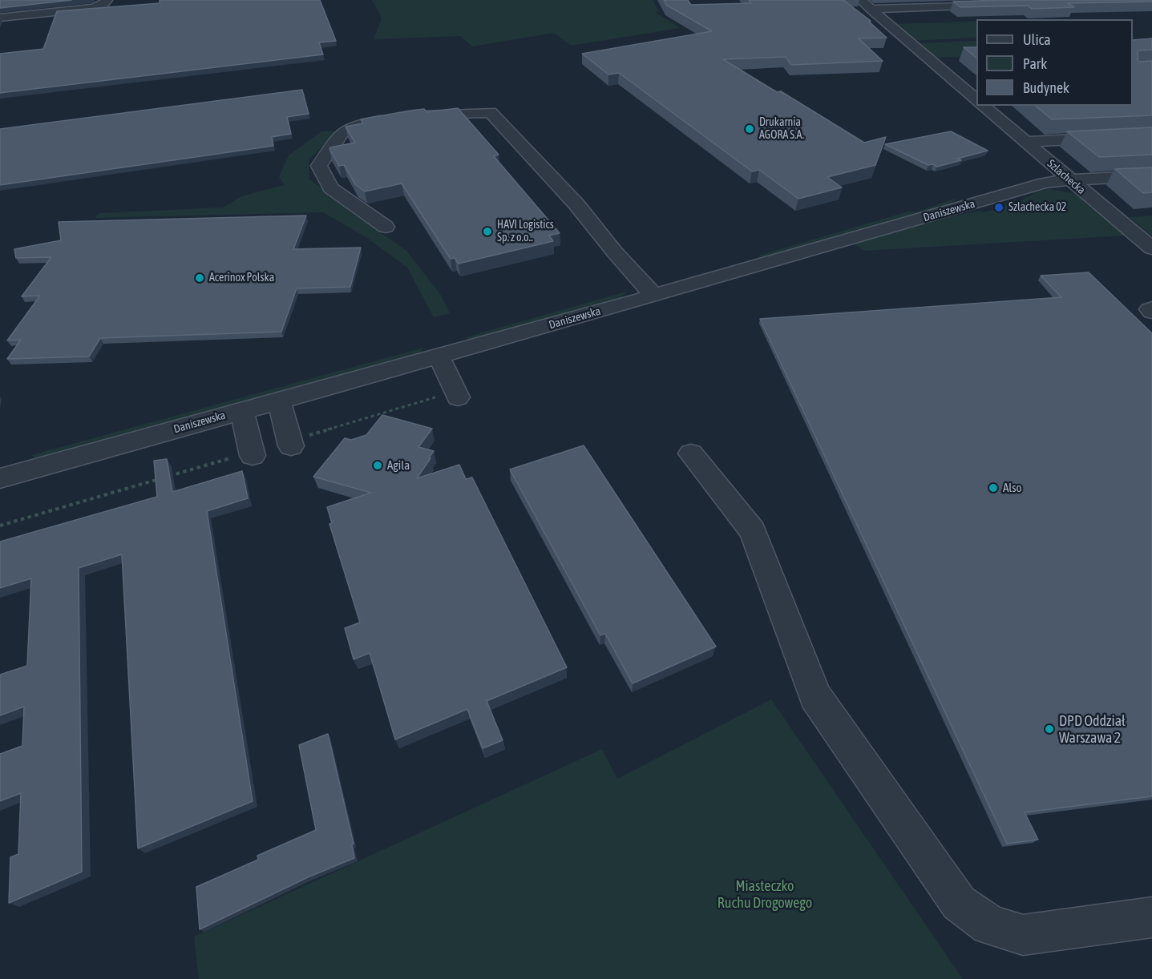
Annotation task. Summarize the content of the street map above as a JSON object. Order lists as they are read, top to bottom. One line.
{"streets":{"street":["Szlachecka","Daniszewska"]},"crossings":[["Szlachecka","Daniszewska"]],"parks":["Miasteczko Ruchu Drogowego"],"places":["Drukarnia AGORA S.A.","Szlachecka 02","HAVI Logistics Sp. z o.o..","Acerinox Polska","Agila","Also","DPD Oddział Warszawa 2"],"legend":["Ulica","Park","Budynek"]}
